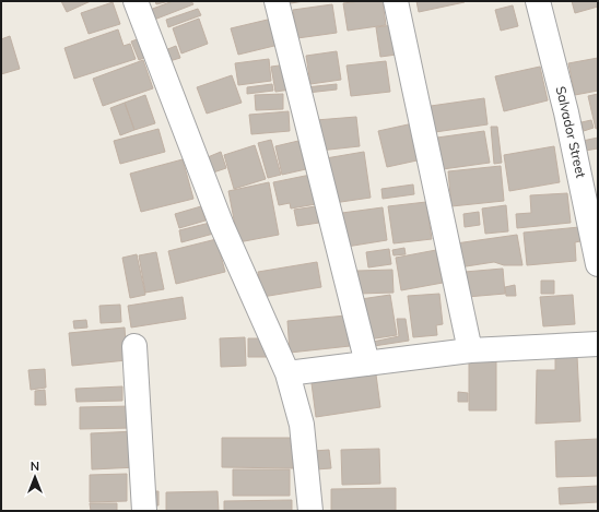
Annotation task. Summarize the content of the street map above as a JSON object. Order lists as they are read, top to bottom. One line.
{"streets":{"street":["Salvador Street"]},"north":"top"}
